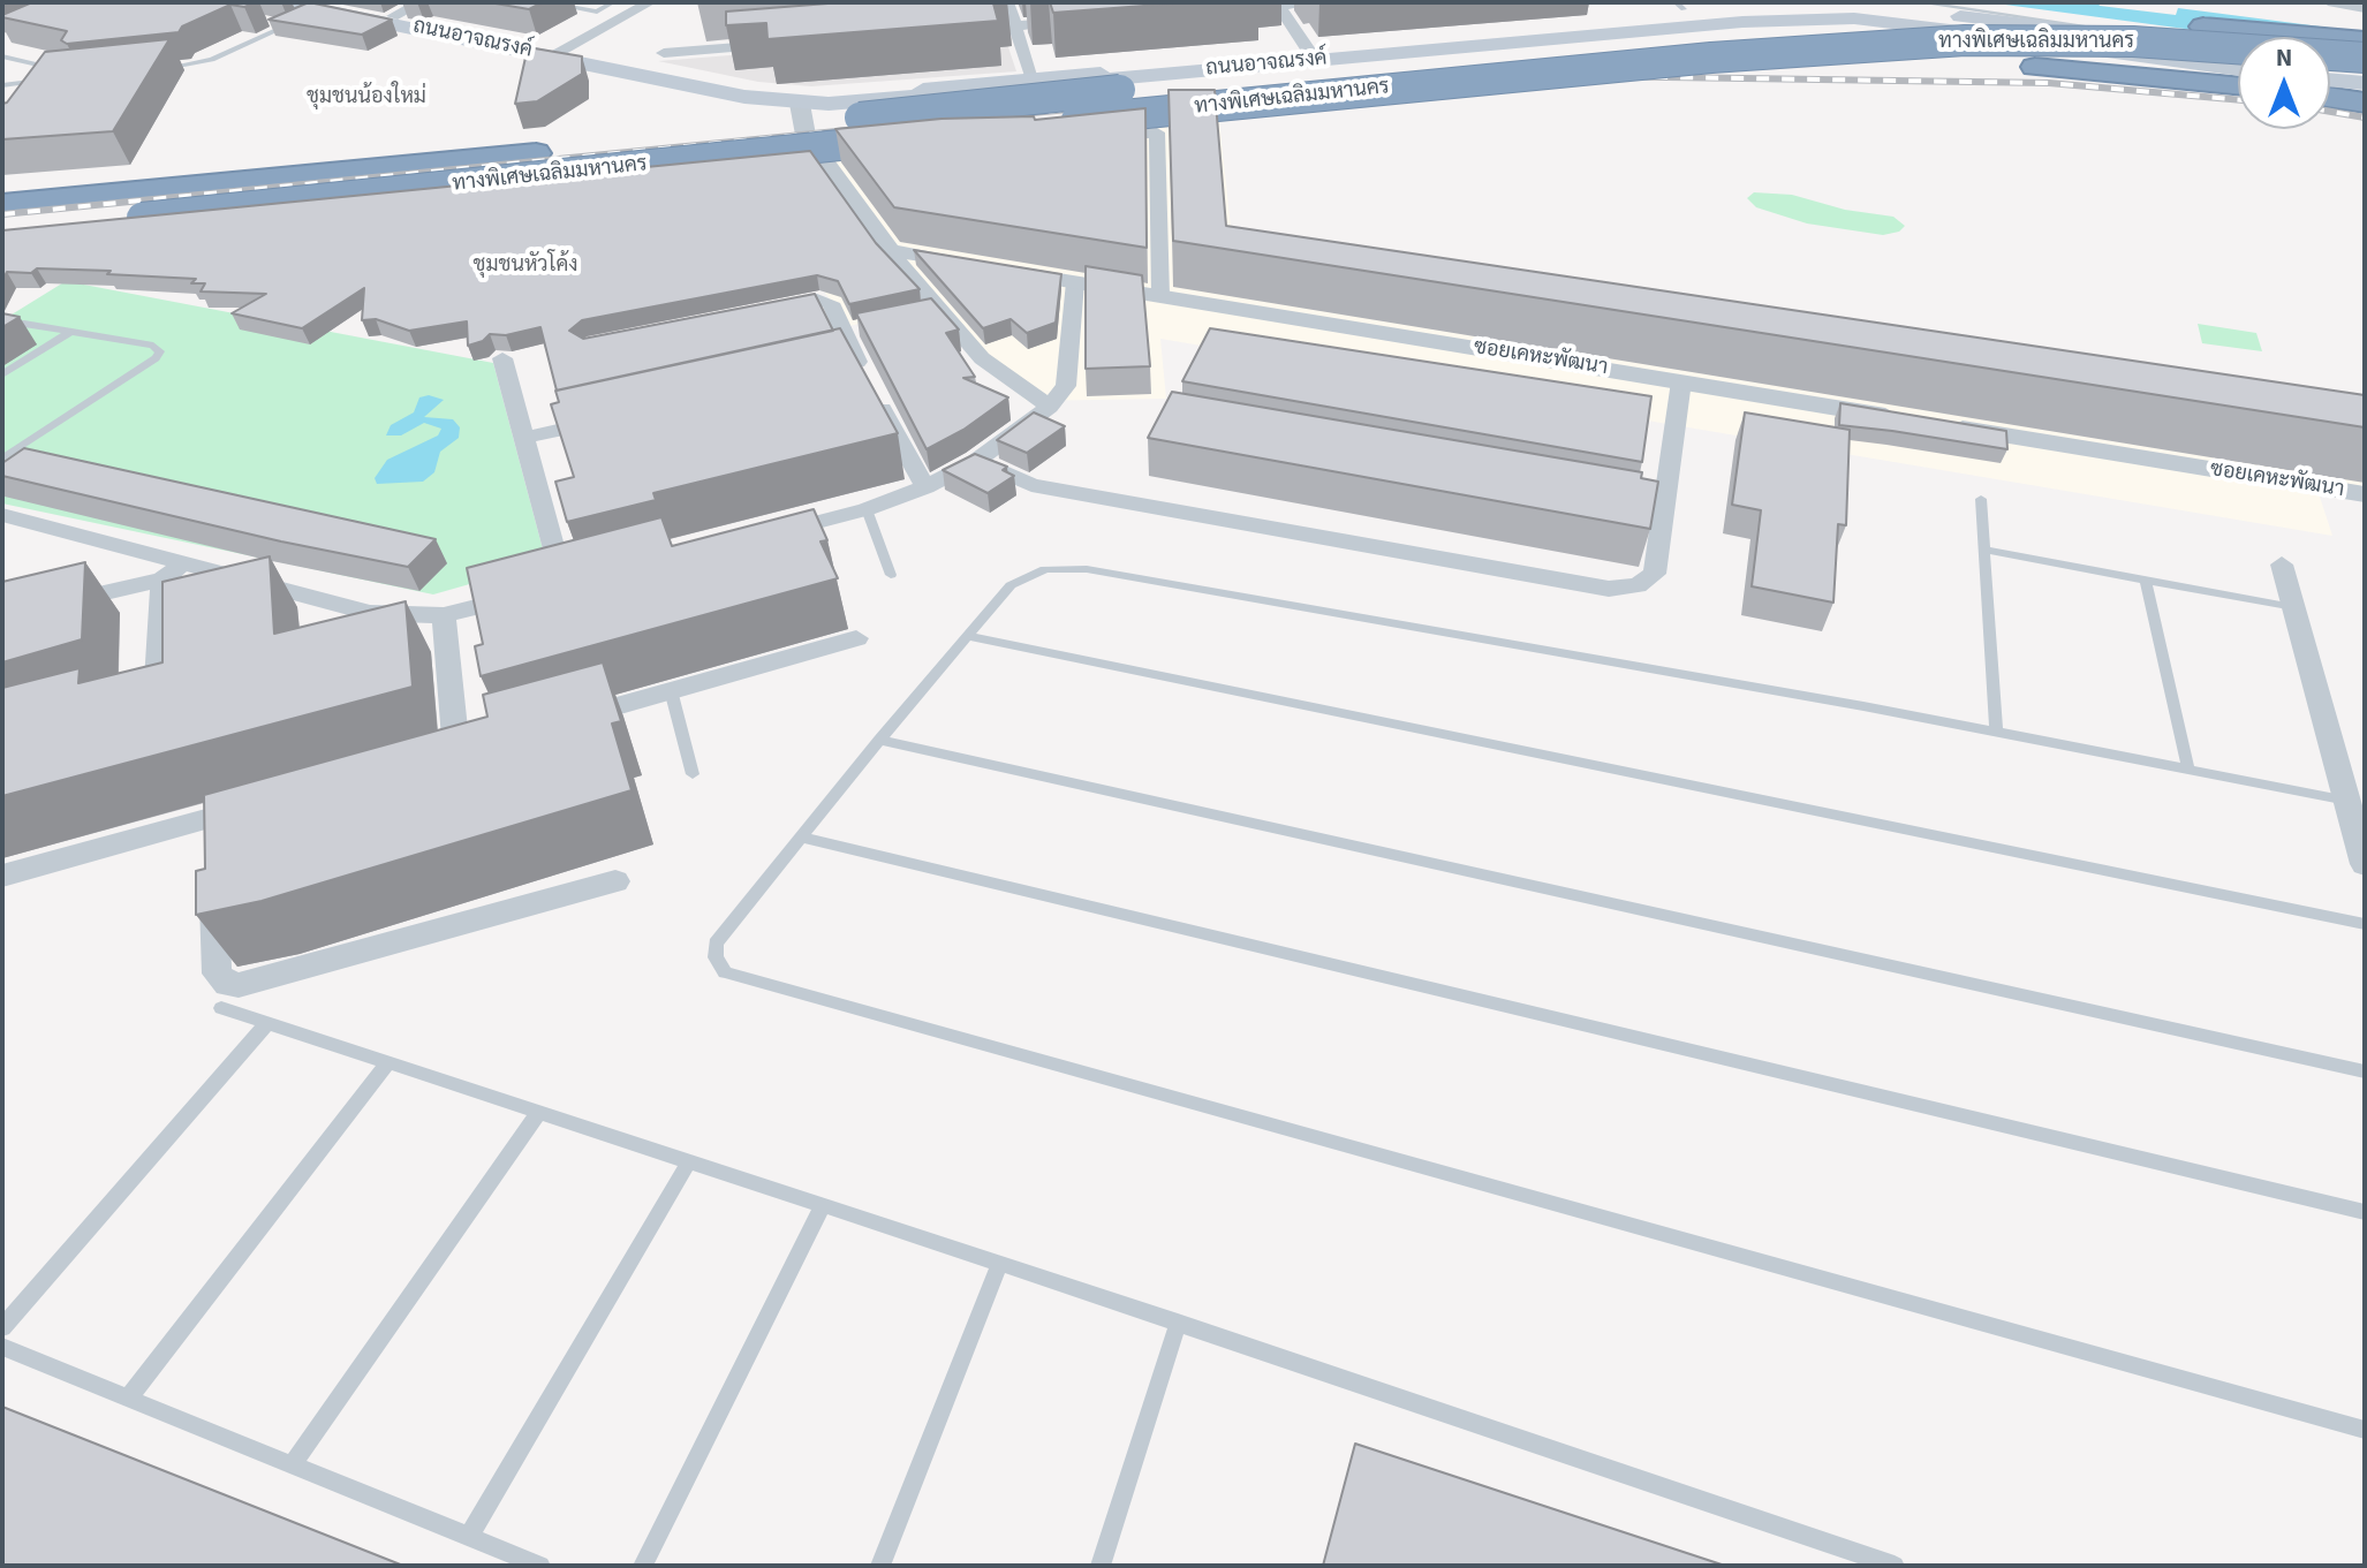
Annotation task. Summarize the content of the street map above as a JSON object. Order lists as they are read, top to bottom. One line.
{"streets":{"highway":["ทางพิเศษเฉลิมมหานคร"],"main road":["ถนนอาจณรงค์"],"street":["ซอยเคหะพัฒนา"]},"districts":["ชุมชนน้องใหม่","ชุมชนหัวโค้ง"],"north":"top"}
